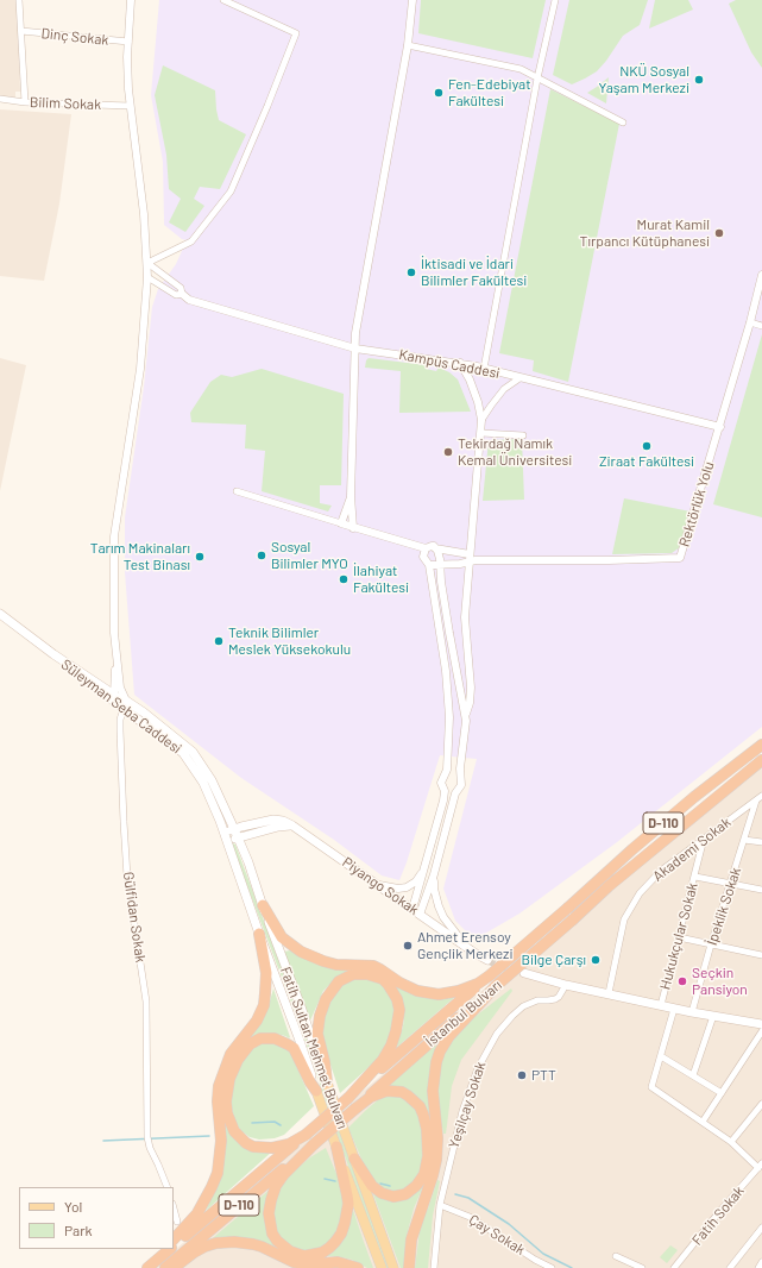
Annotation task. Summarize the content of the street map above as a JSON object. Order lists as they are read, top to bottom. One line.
{"streets":{"highway":["D-110","İstanbul Bulvarı"],"main road":["Süleyman Seba Caddesi","Piyango Sokak","Fatih Sultan Mehmet Bulvarı"],"street":["Dinç Sokak","Bilim Sokak","Kampüs Caddesi","Rektörlük Yolu","Akademi Sokak","İpeklik Sokak","Gülfidan Sokak","Hukukçular Sokak","Yeşilçay Sokak","Fatih Sokak","Çay Sokak"]},"crossings":[["Kampüs Caddesi","Rektörlük Yolu"],["Süleyman Seba Caddesi","Piyango Sokak"],["Süleyman Seba Caddesi","Gülfidan Sokak"],["Süleyman Seba Caddesi","Fatih Sultan Mehmet Bulvarı"],["Akademi Sokak","İpeklik Sokak"],["Akademi Sokak","Hukukçular Sokak"],["Piyango Sokak","Fatih Sultan Mehmet Bulvarı"],["Yeşilçay Sokak","Çay Sokak"]],"places":["NKÜ Sosyal Yaşam Merkezi","Fen-Edebiyat Fakültesi","Murat Kamil Tırpancı Kütüphanesi","İktisadi ve İdari Bilimler Fakültesi","Ziraat Fakültesi","Tekirdağ Namık Kemal Üniversitesi","Sosyal Bilimler MYO","Tarım Makinaları Test Binası","İlahiyat Fakültesi","Teknik Bilimler Meslek Yüksekokulu","Ahmet Erensoy Gençlik Merkezi","Bilge Çarşı","Seçkin Pansiyon","PTT"],"legend":["Yol","Park"]}
